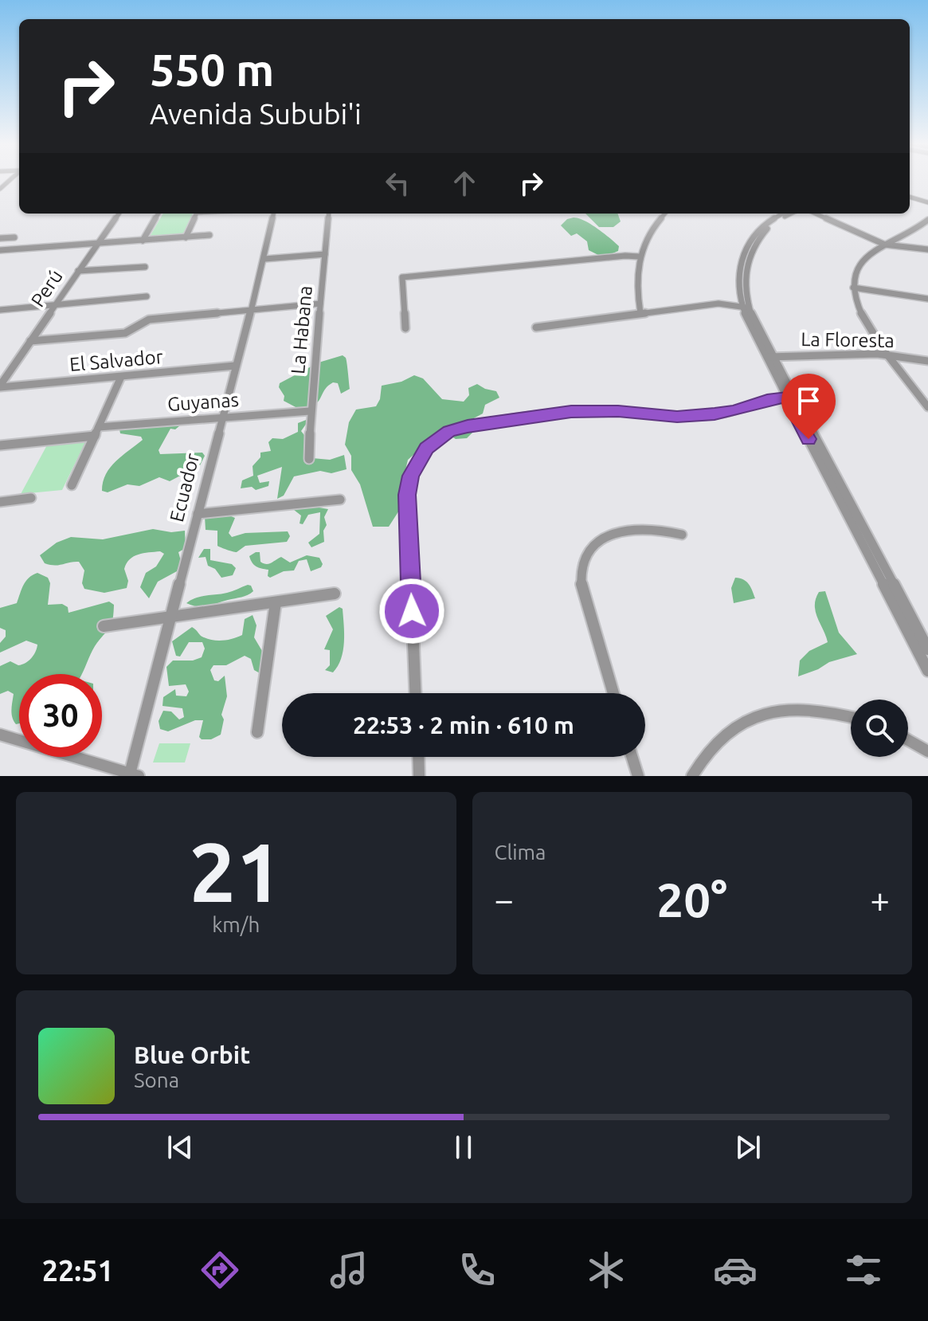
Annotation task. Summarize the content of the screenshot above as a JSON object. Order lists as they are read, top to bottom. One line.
{"streets":{"street":["Perú","La Habana","La Floresta","El Salvador","Guyanas","Ecuador"]},"crossings":[["Perú","El Salvador"],["La Habana","Guyanas"],["El Salvador","Ecuador"],["Guyanas","Ecuador"]],"page":{"turn":["550 m","Avenida Sububi'i"],"limit":"30","trip":"22:53 · 2 min · 610 m","tile":[["21","km/h"],"Clima"],"heat":["−","20°","+"],"song":["Blue Orbit","Sona"],"tabs":"22:51"}}
